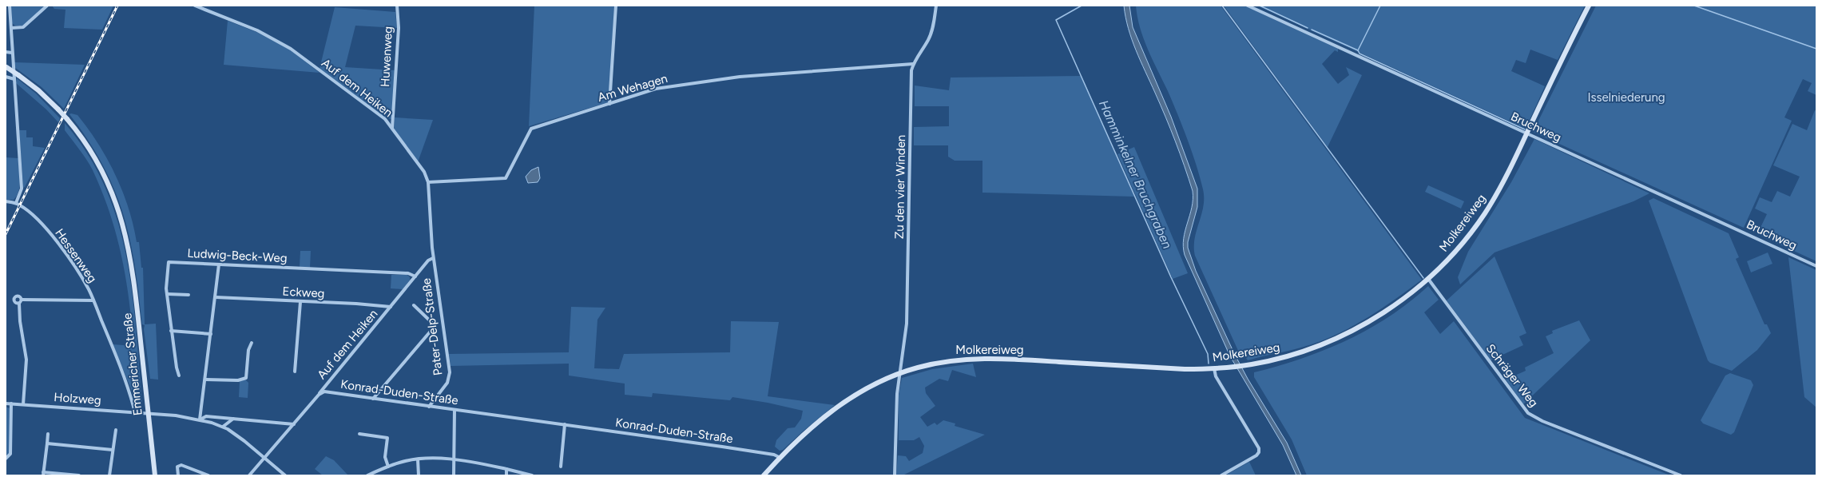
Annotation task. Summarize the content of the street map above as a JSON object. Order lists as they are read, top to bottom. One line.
{"streets":{"main road":["Molkereiweg","Emmericher Straße"],"street":["Huwenweg","Auf dem Heiken","Am Wehagen","Bruchweg","Zu den vier Winden","Hessenweg","Ludwig-Beck-Weg","Eckweg","Pater-Delp-Straße","Schräger Weg","Konrad-Duden-Straße","Holzweg"]},"crossings":[["Huwenweg","Auf dem Heiken"],["Auf dem Heiken","Am Wehagen"],["Auf dem Heiken","Ludwig-Beck-Weg"],["Auf dem Heiken","Eckweg"],["Auf dem Heiken","Pater-Delp-Straße"],["Auf dem Heiken","Konrad-Duden-Straße"],["Am Wehagen","Zu den vier Winden"],["Bruchweg","Molkereiweg"],["Zu den vier Winden","Molkereiweg"],["Molkereiweg","Schräger Weg"],["Molkereiweg","Konrad-Duden-Straße"],["Hessenweg","Holzweg"],["Pater-Delp-Straße","Konrad-Duden-Straße"],["Emmericher Straße","Holzweg"]],"water":["Hamminkelner Bruchgraben"],"parks":["Isselniederung"]}
